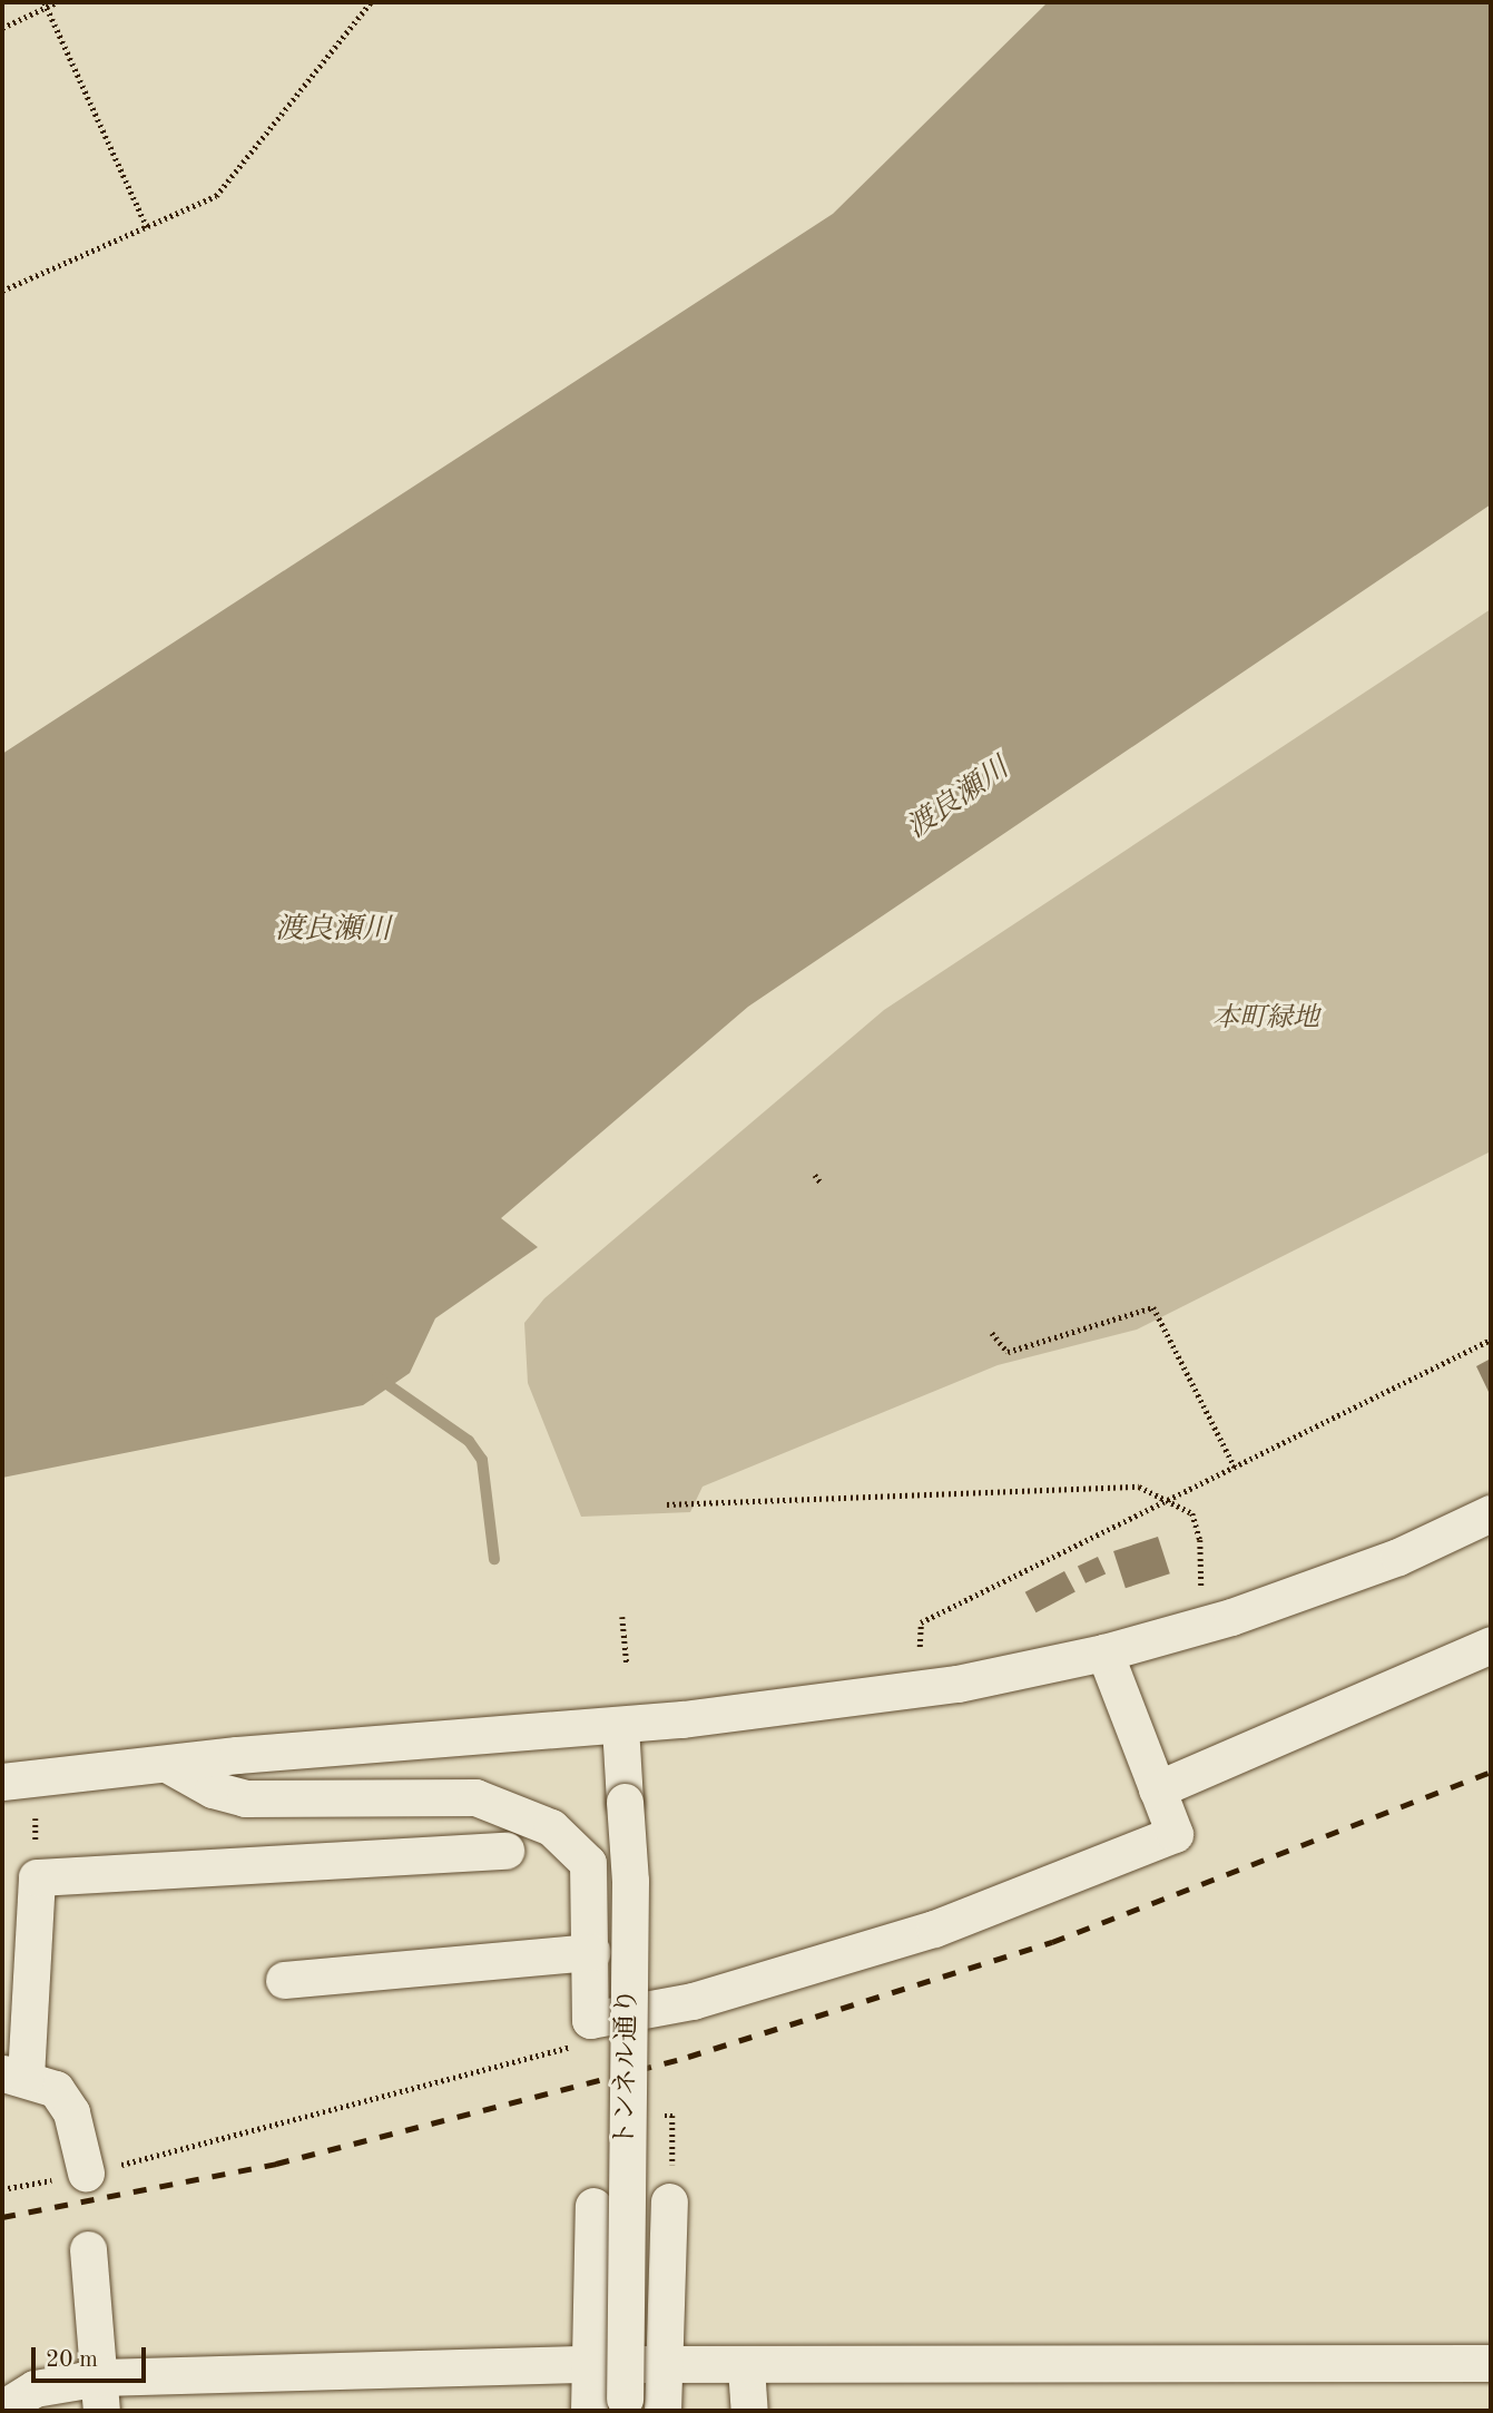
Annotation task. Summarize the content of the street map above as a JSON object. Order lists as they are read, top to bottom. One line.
{"streets":{"street":["トンネル通り"]},"water":["渡良瀬川"],"parks":["本町緑地"],"scale_bar":"20 m"}
